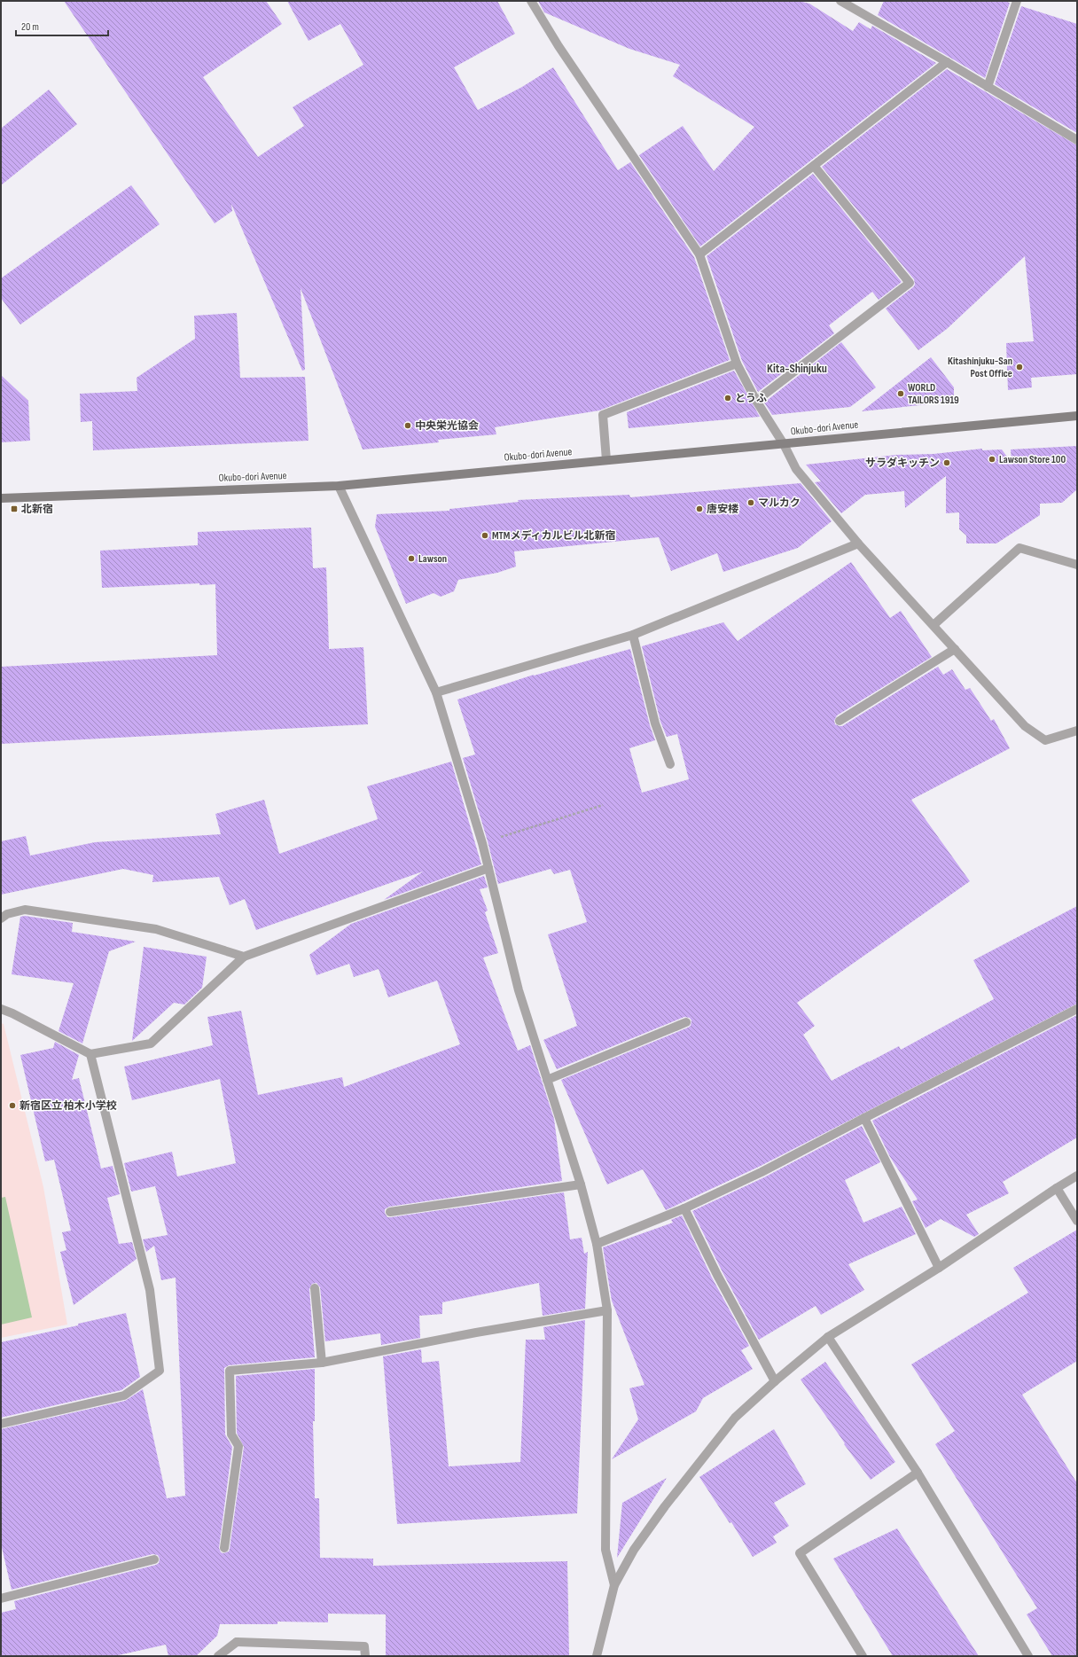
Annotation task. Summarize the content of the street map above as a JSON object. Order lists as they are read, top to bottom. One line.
{"streets":{"main road":["Okubo-dori Avenue"]},"districts":["Kita-Shinjuku"],"places":{"other":["Kitashinjuku-San Post Office","WORLD TAILORS 1919","とうふ","中央栄光協会","Lawson Store 100","サラダキッチン","マルカク","唐安楼","MTMメディカルビル北新宿","Lawson","新宿区立 柏木小学校"],"transit":["北新宿"]},"scale_bar":"20 m"}
